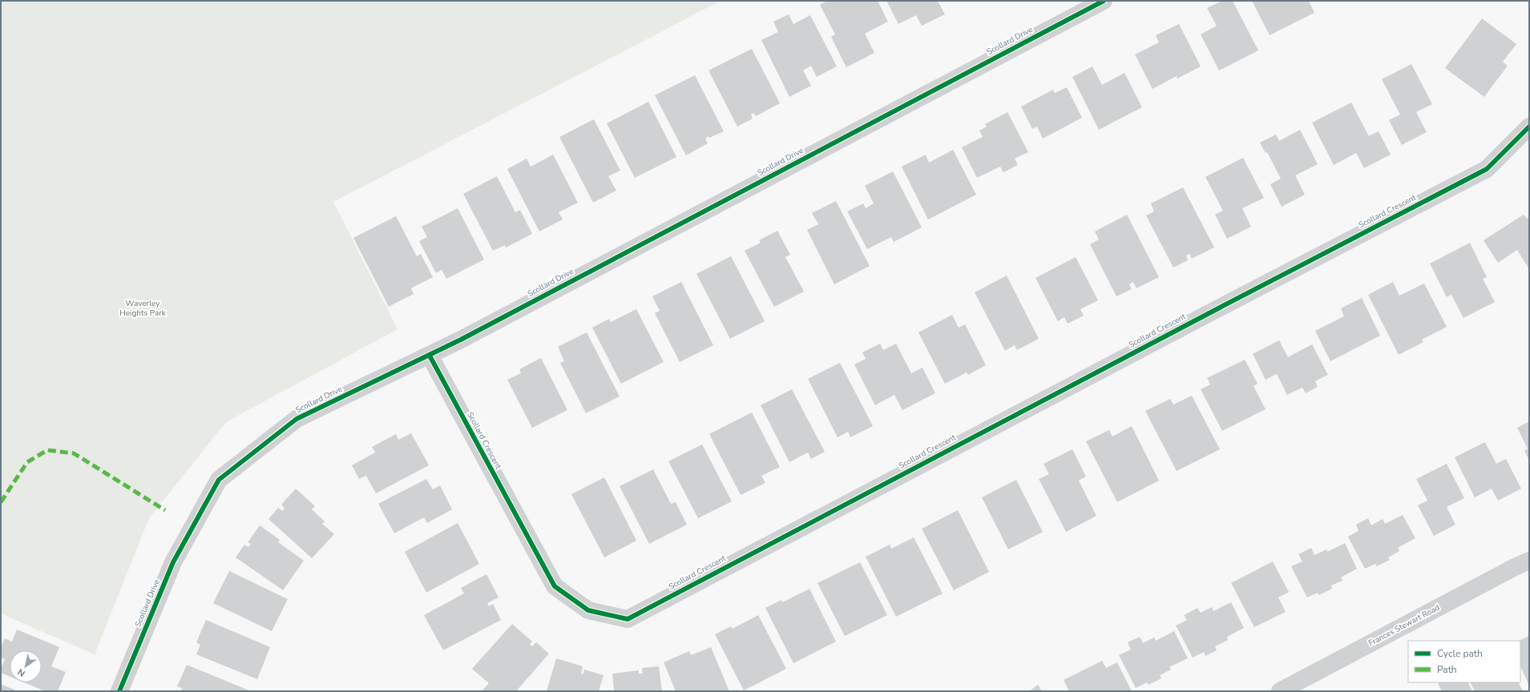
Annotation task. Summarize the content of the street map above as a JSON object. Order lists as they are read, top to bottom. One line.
{"streets":{"street":["Scollard Drive","Scollard Crescent","Frances Stewart Road"]},"crossings":[["Scollard Drive","Scollard Crescent"]],"parks":["Waverley Heights Park"],"legend":["Cycle path","Path"],"north":"bottom left"}
